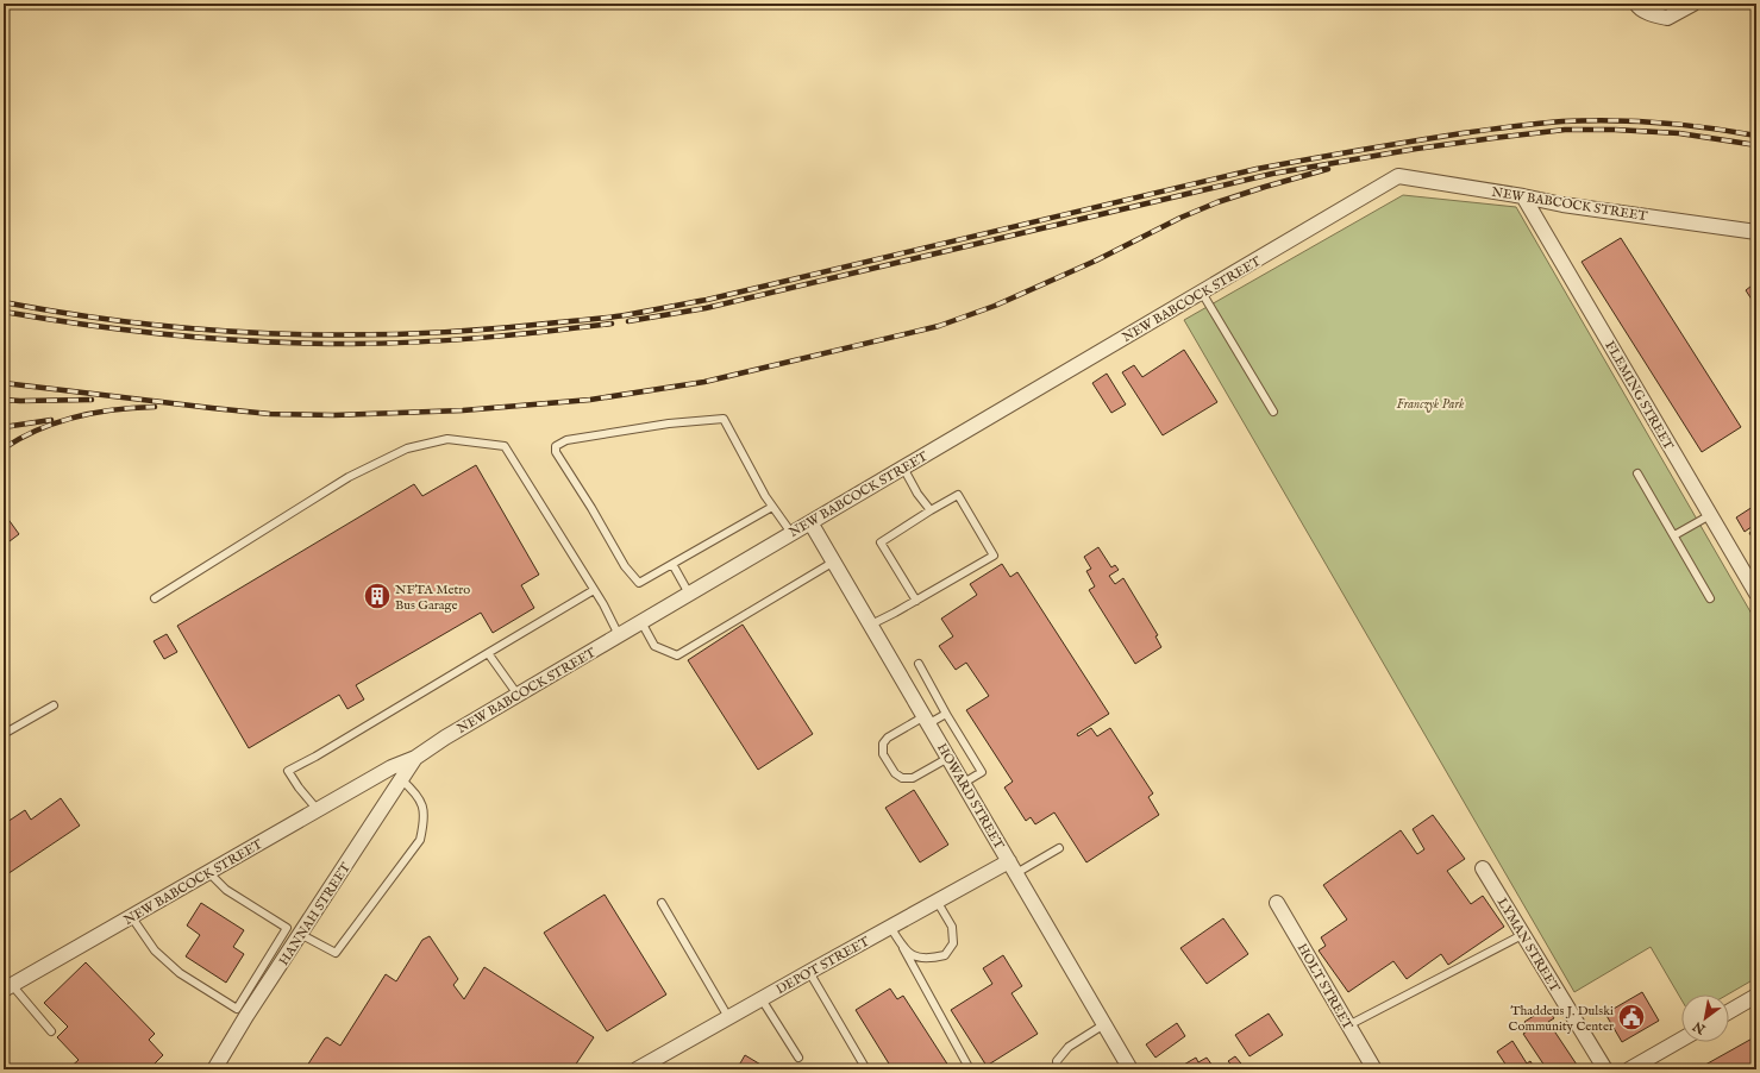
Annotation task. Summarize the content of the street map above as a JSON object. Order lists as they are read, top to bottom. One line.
{"streets":{"street":["NEW BABCOCK STREET","FLEMING STREET","HOWARD STREET","HANNAH STREET","LYMAN STREET","DEPOT STREET","HOLT STREET"]},"crossings":[["NEW BABCOCK STREET","FLEMING STREET"],["NEW BABCOCK STREET","HOWARD STREET"],["NEW BABCOCK STREET","HANNAH STREET"],["HOWARD STREET","DEPOT STREET"]],"parks":["Franczyk Park"],"places":{"building":["NFTA Metro Bus Garage"],"public building":["Thaddeus J. Dulski Community Center"]},"north":"bottom left"}
